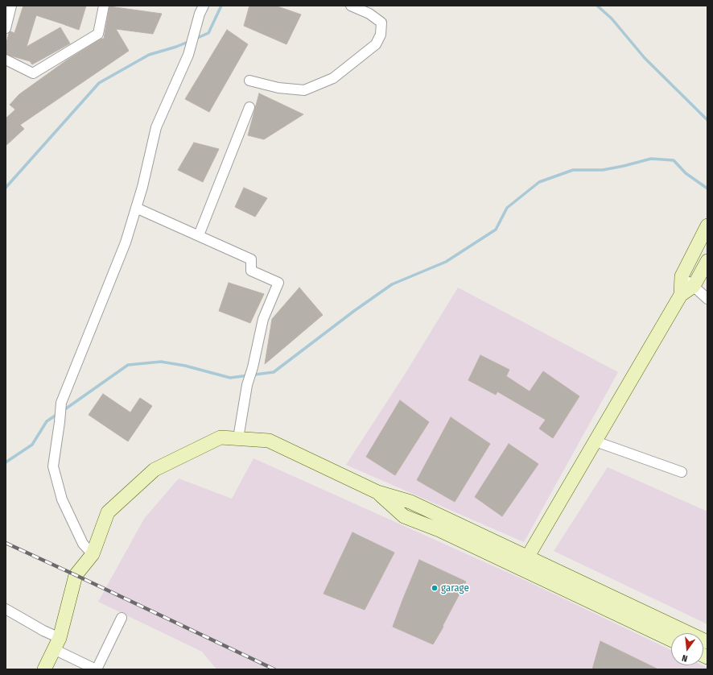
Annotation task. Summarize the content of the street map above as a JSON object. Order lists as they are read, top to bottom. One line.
{"places":["garage"],"north":"bottom"}
